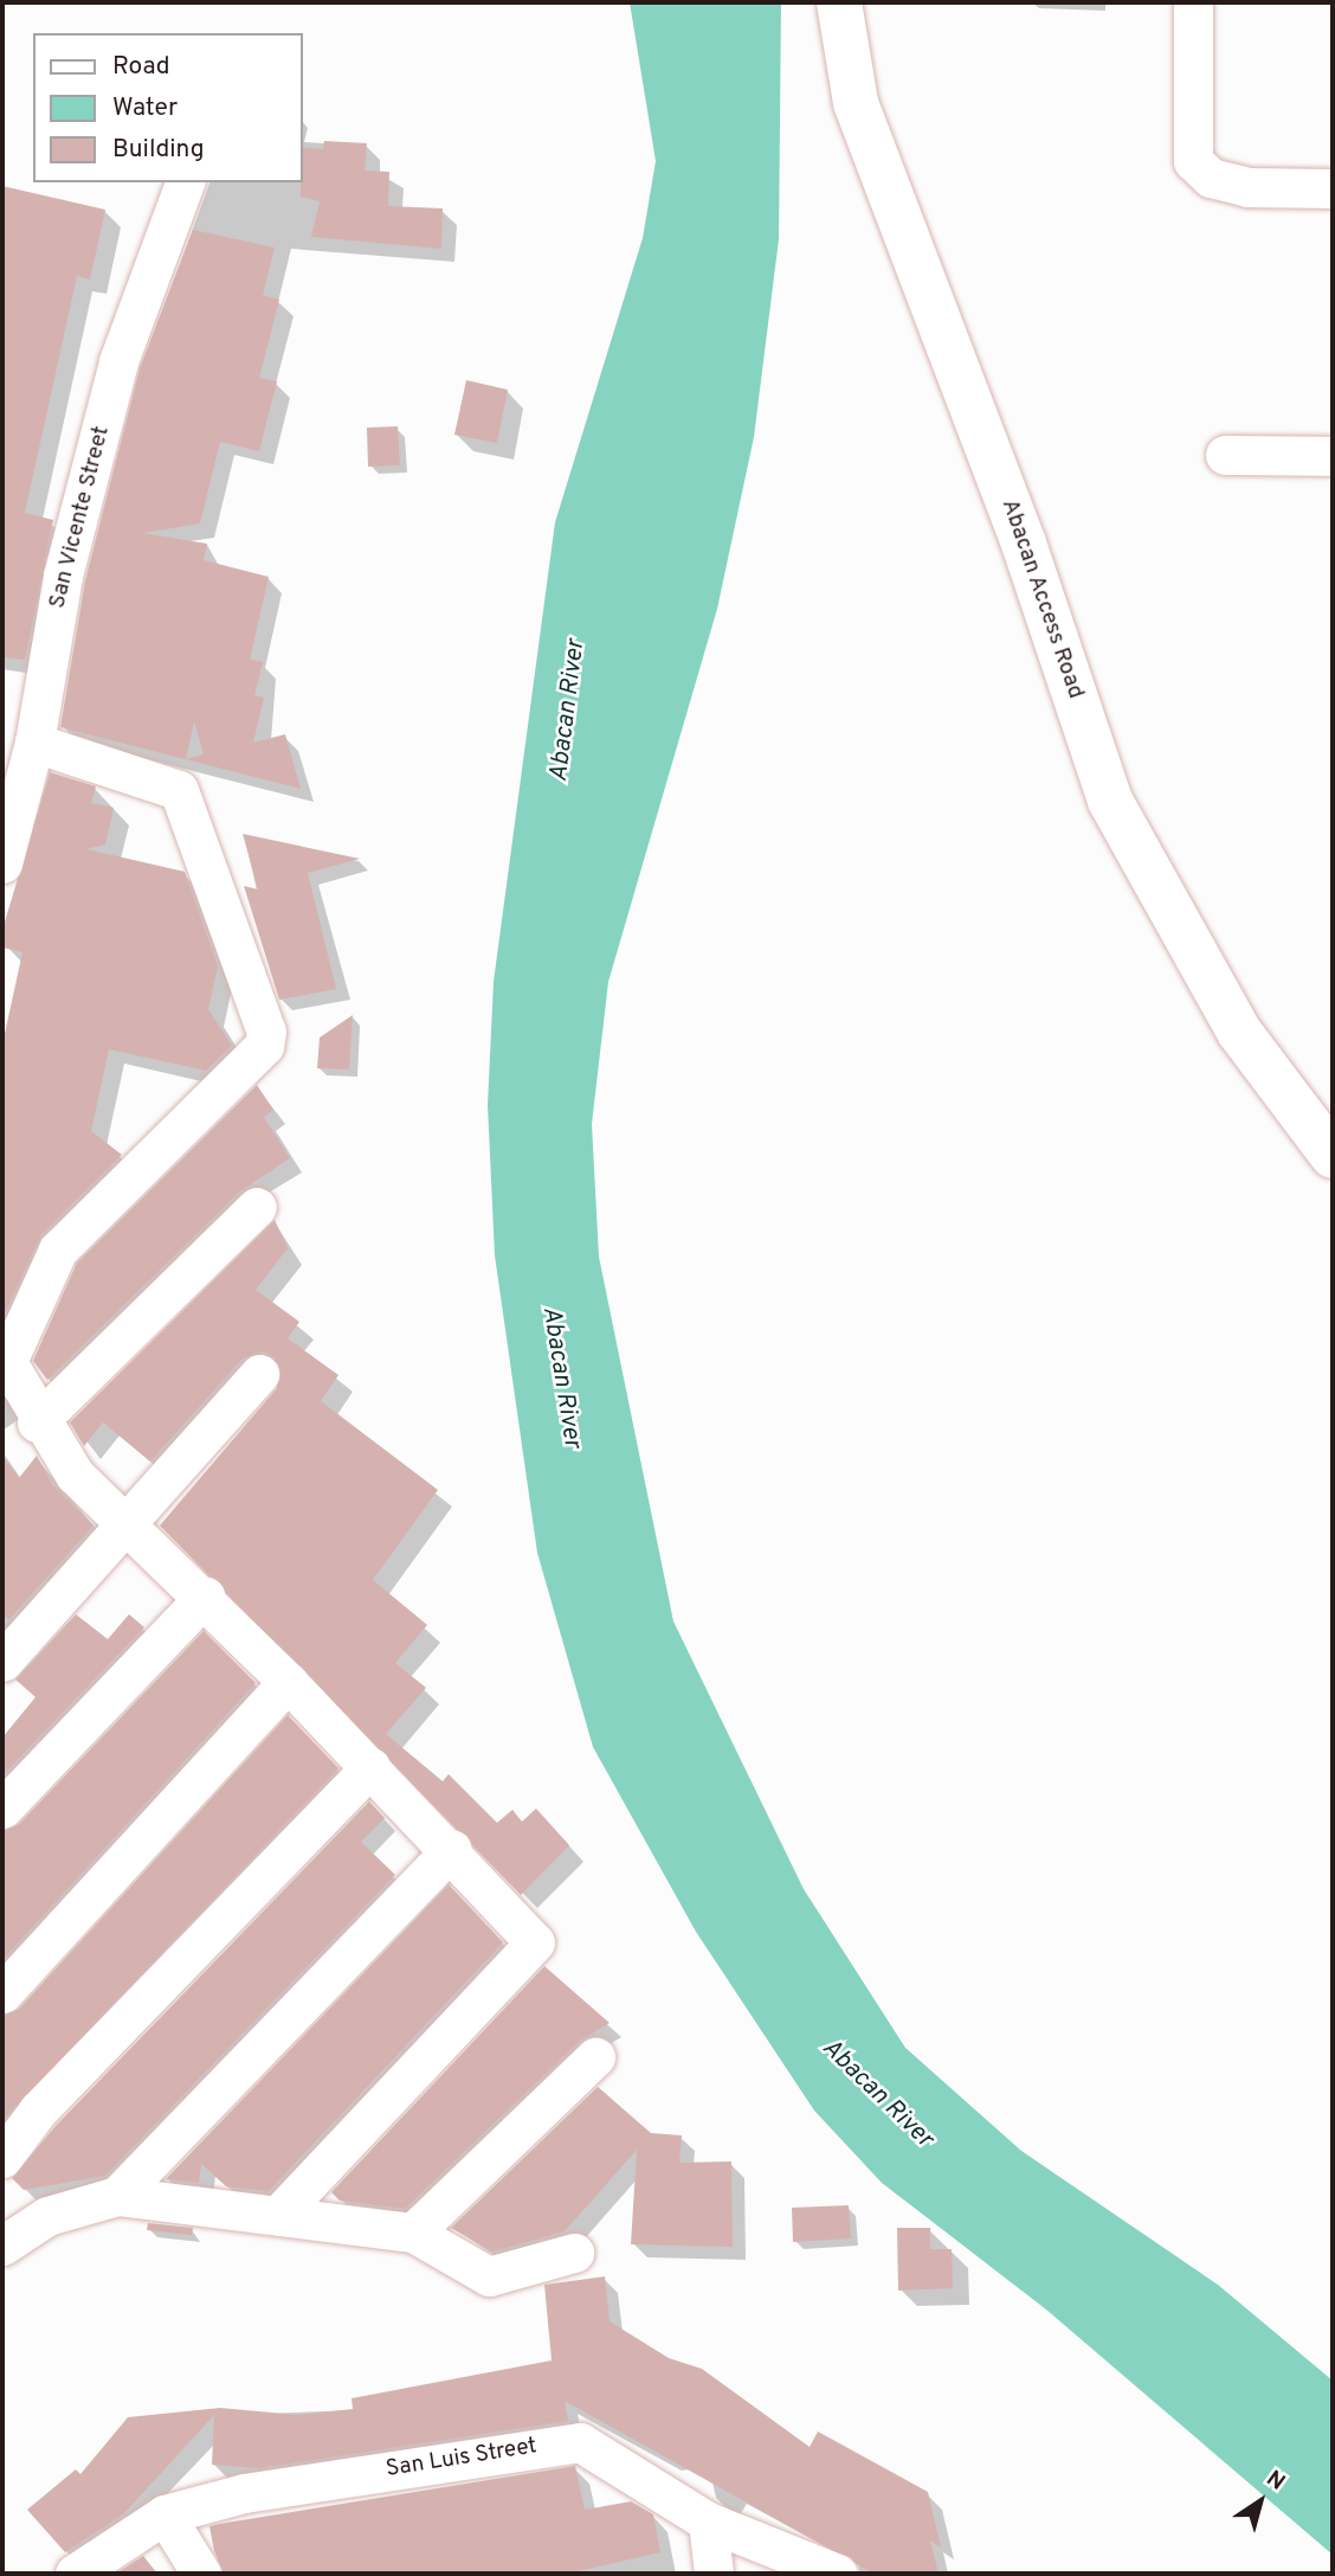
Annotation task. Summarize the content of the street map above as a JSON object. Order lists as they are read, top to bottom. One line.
{"streets":{"street":["San Vicente Street","Abacan Access Road","San Luis Street"]},"water":["Abacan River"],"legend":["Road","Water","Building"],"north":"top right"}
